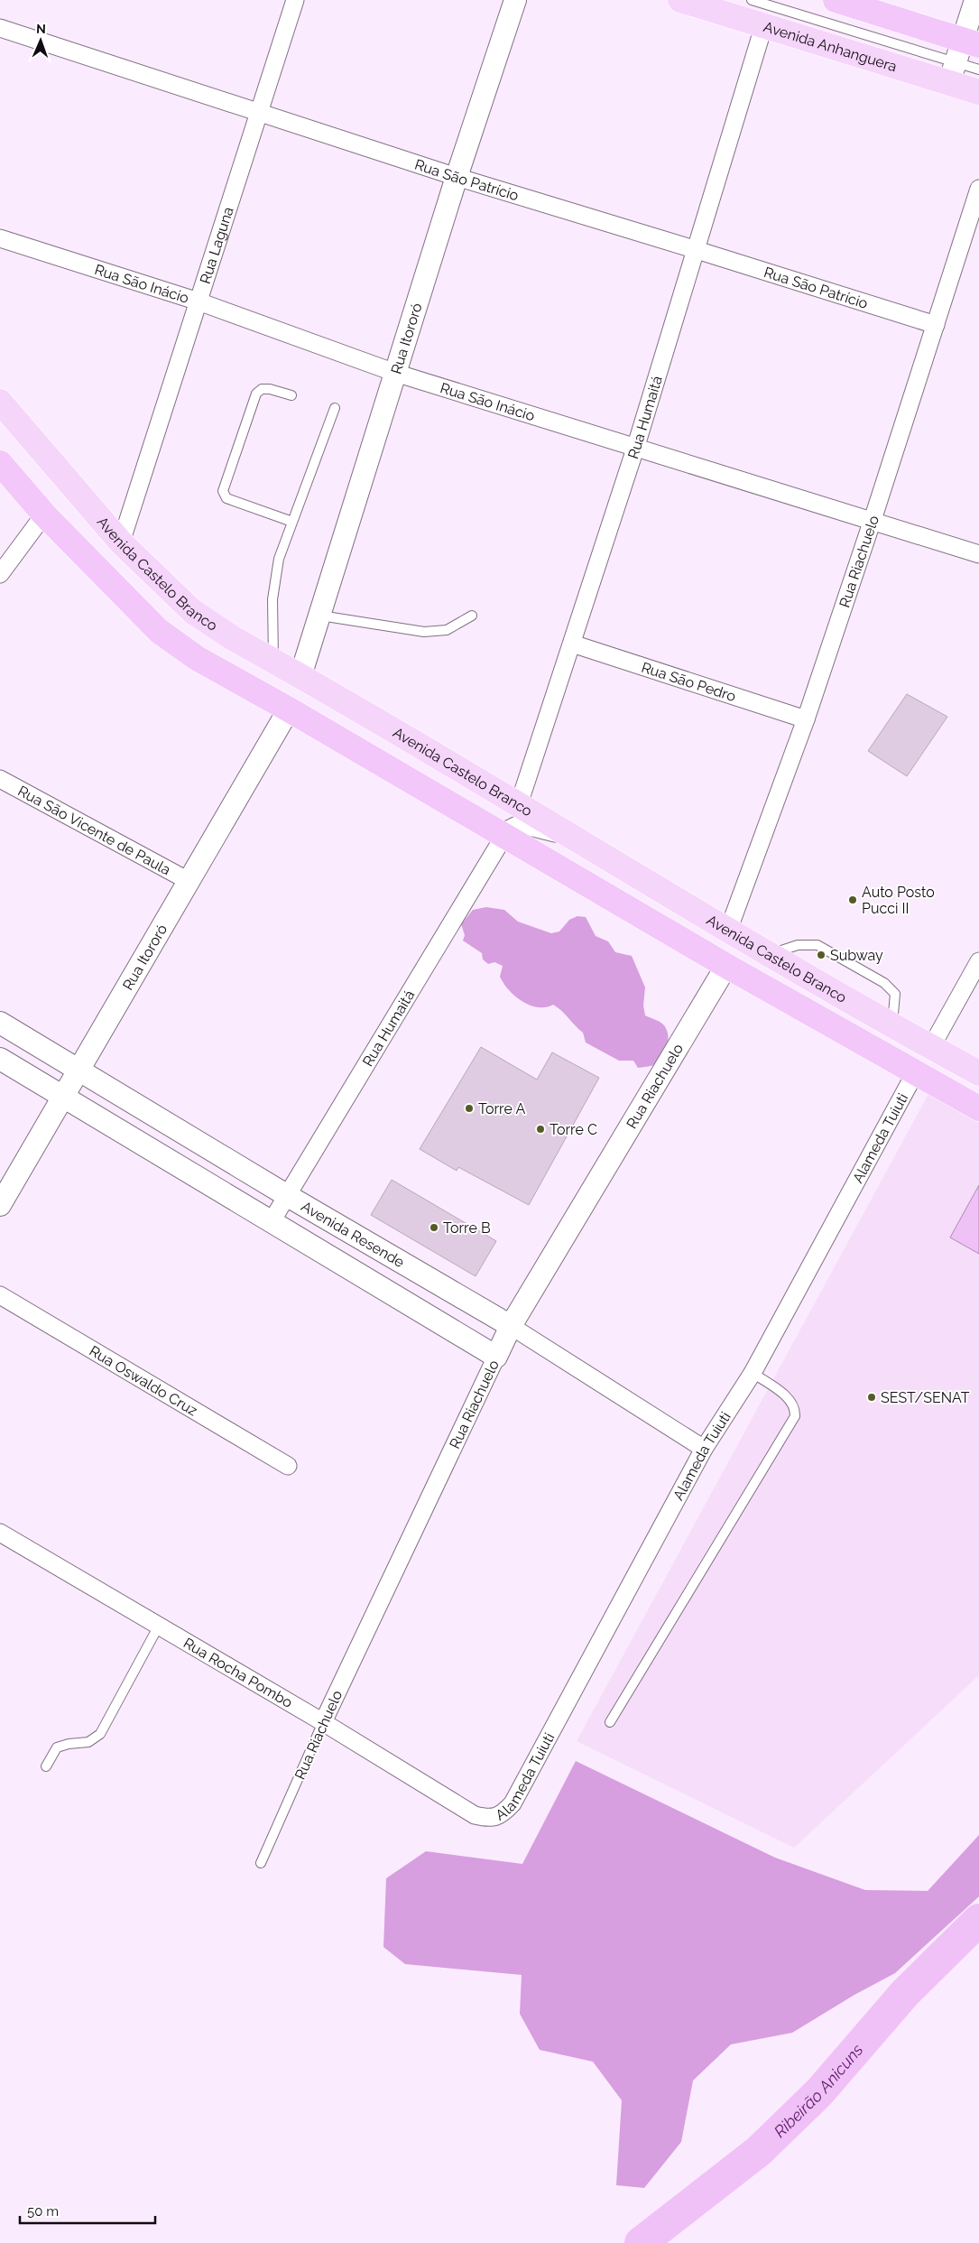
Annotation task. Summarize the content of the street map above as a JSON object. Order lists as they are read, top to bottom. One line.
{"streets":{"highway":["Avenida Anhanguera"],"main road":["Avenida Castelo Branco"],"street":["Rua São Patrício","Rua Laguna","Rua São Inácio","Rua Itororó","Rua Humaitá","Rua Riachuelo","Rua São Pedro","Rua São Vicente de Paula","Alameda Tuiuti","Avenida Resende","Rua Oswaldo Cruz","Rua Rocha Pombo"]},"crossings":[["Avenida Anhanguera","Rua Humaitá"],["Rua São Patrício","Rua Laguna"],["Rua São Patrício","Rua Itororó"],["Rua São Patrício","Rua Humaitá"],["Rua São Patrício","Rua Riachuelo"],["Rua Laguna","Rua São Inácio"],["Rua Laguna","Avenida Castelo Branco"],["Rua São Inácio","Rua Itororó"],["Rua São Inácio","Rua Humaitá"],["Rua São Inácio","Rua Riachuelo"],["Rua Itororó","Avenida Castelo Branco"],["Rua Itororó","Rua São Vicente de Paula"],["Rua Itororó","Avenida Resende"],["Rua Humaitá","Avenida Castelo Branco"],["Rua Humaitá","Rua São Pedro"],["Rua Humaitá","Avenida Resende"],["Rua Riachuelo","Avenida Castelo Branco"],["Rua Riachuelo","Rua São Pedro"],["Rua Riachuelo","Avenida Resende"],["Rua Riachuelo","Rua Rocha Pombo"],["Alameda Tuiuti","Avenida Resende"],["Alameda Tuiuti","Rua Rocha Pombo"]],"water":["Ribeirão Anicuns"],"places":["Auto Posto Pucci II","Subway","Torre A","Torre C","Torre B","SEST/SENAT"],"scale_bar":"50 m","north":"top"}
